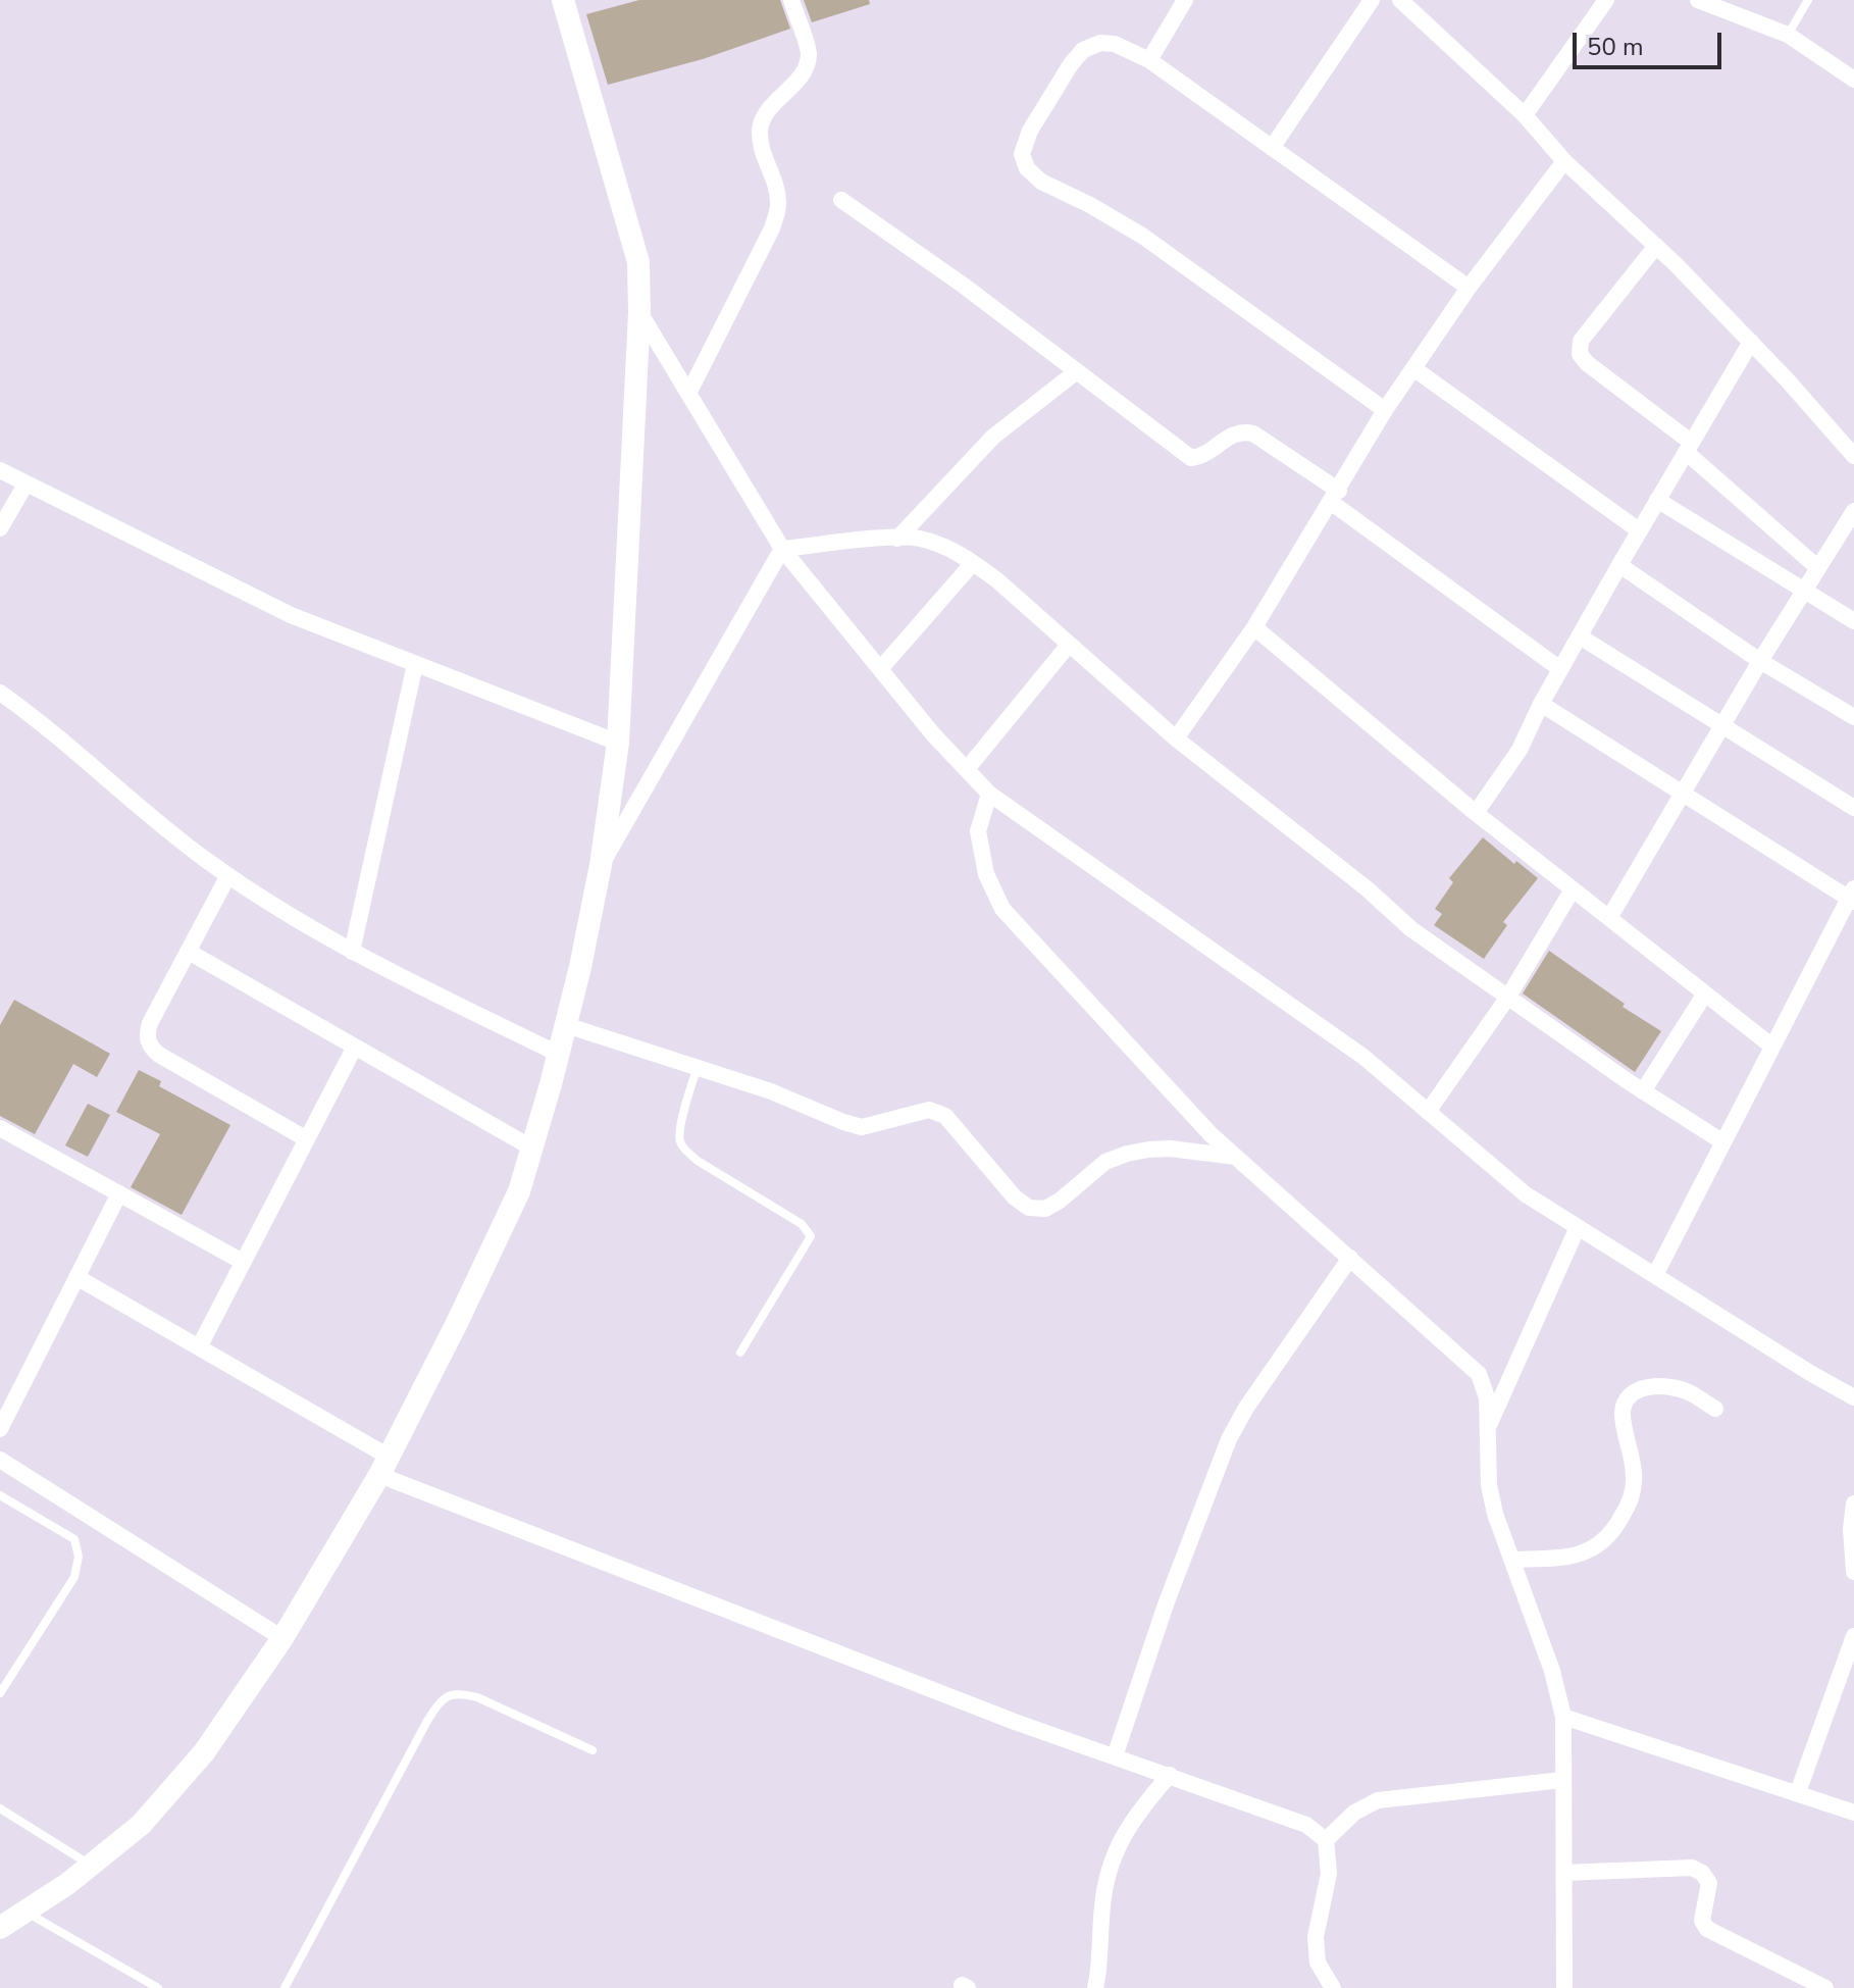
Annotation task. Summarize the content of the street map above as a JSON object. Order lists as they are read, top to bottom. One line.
{"scale_bar":"50 m"}
